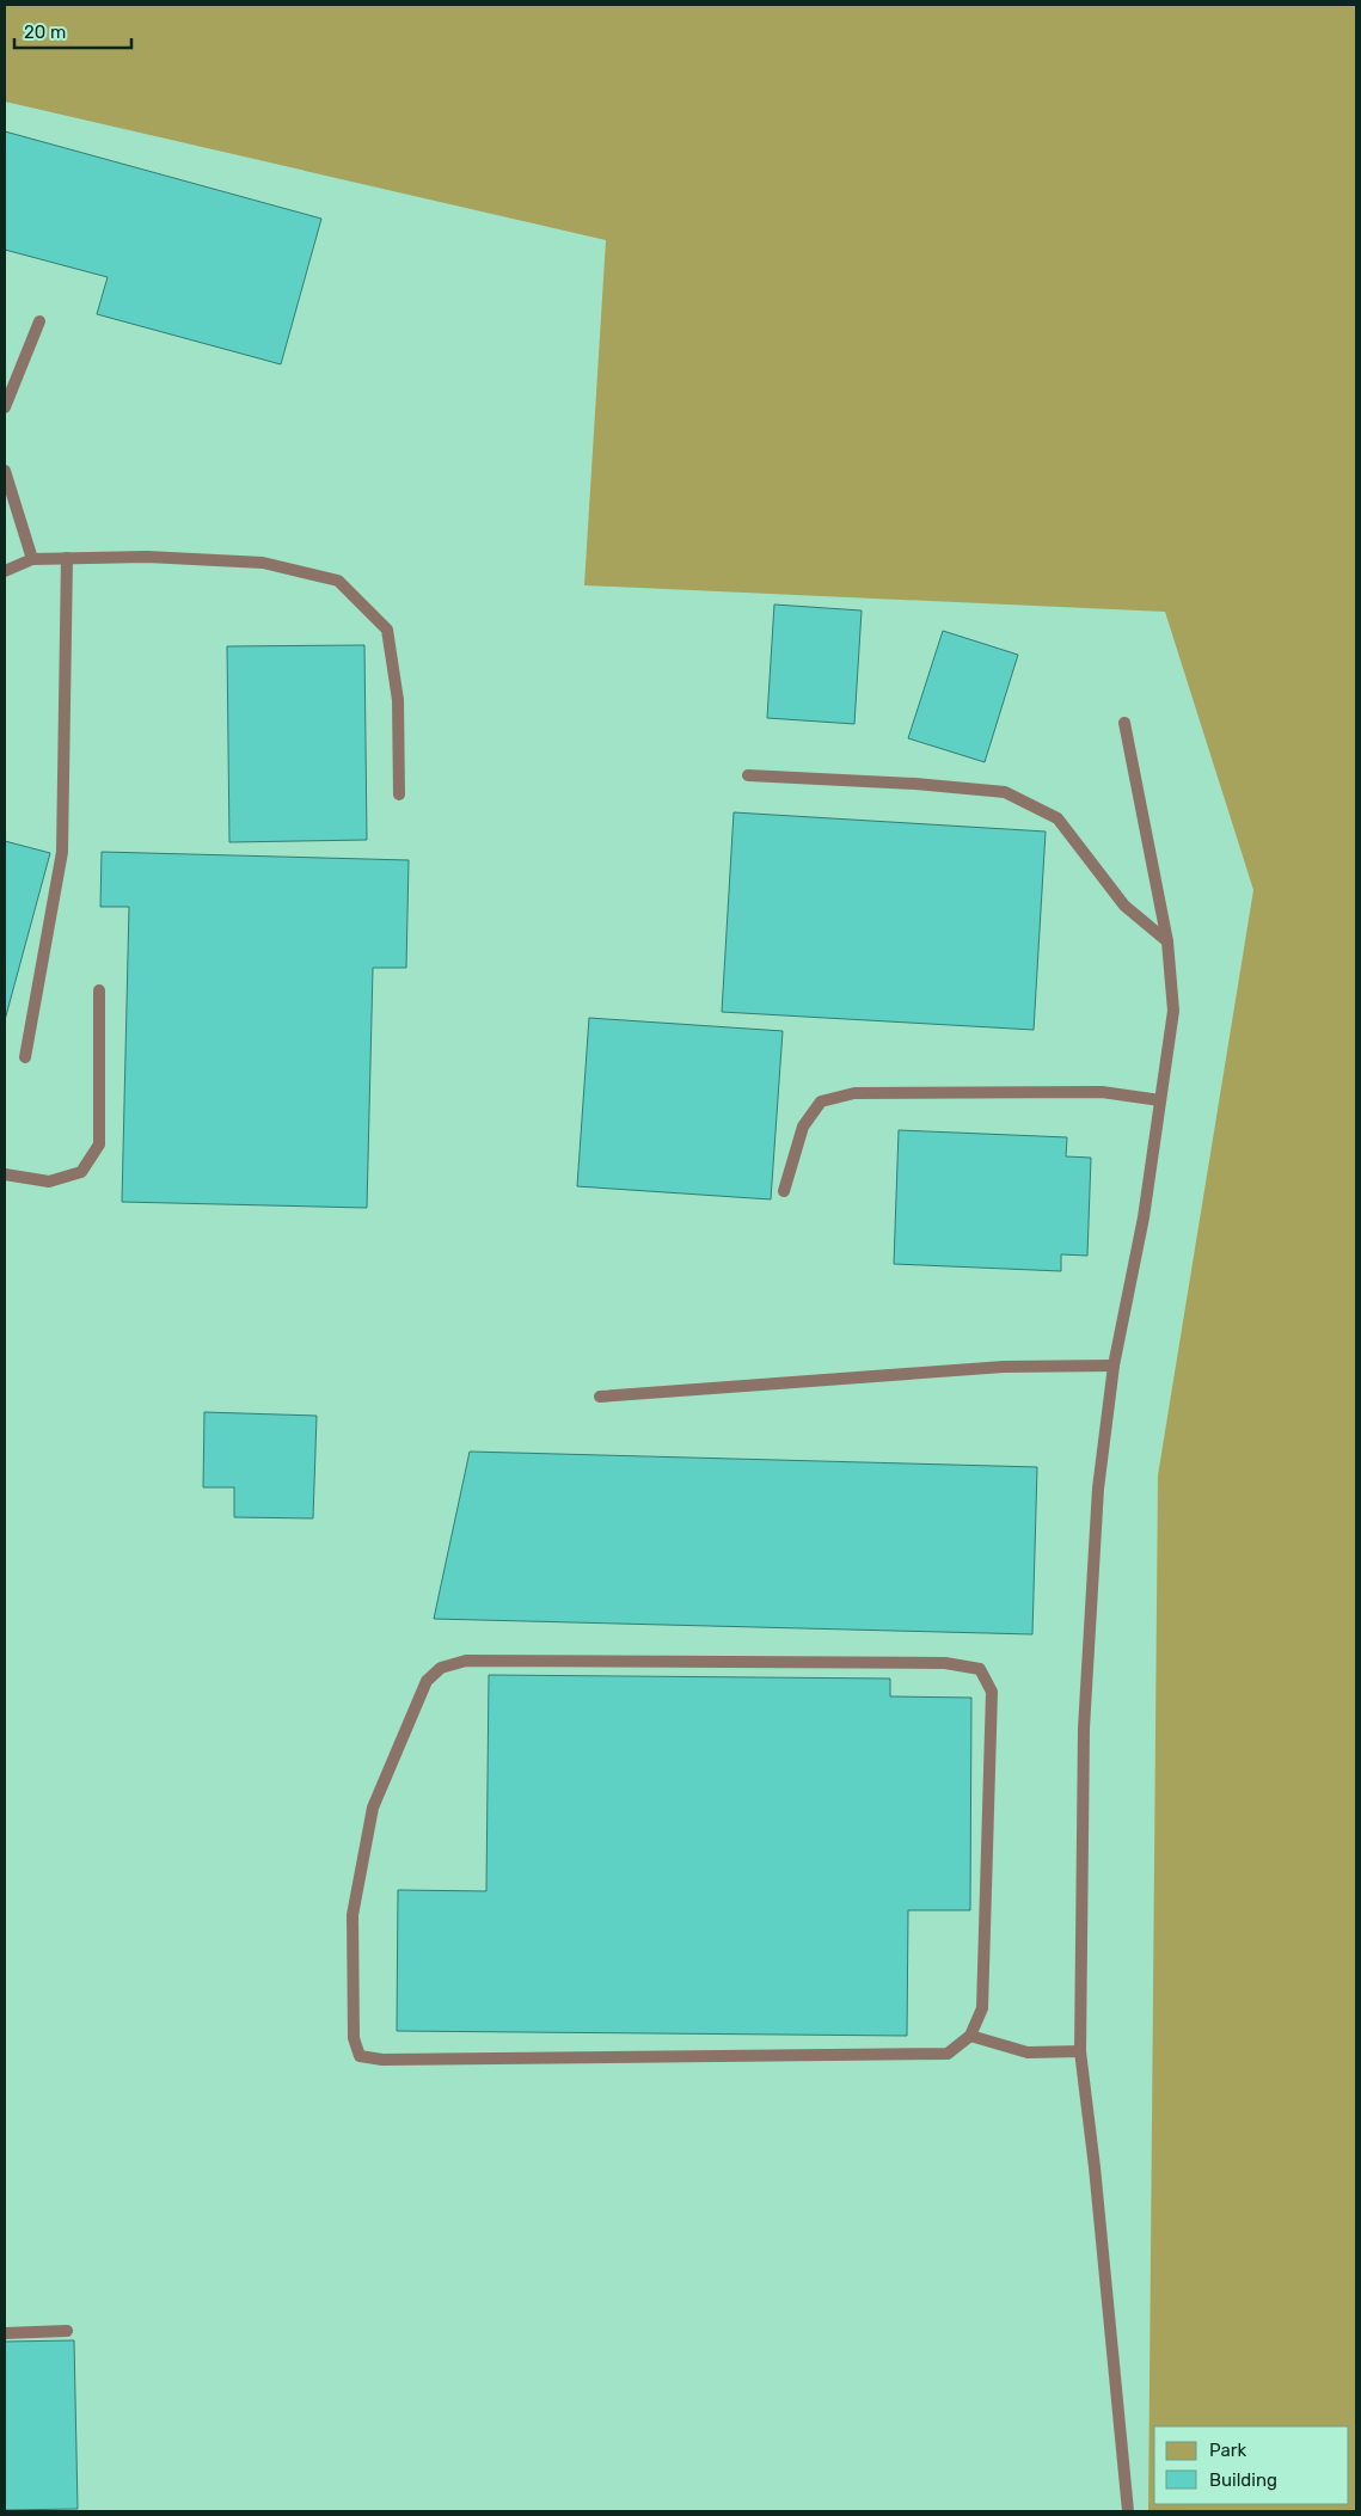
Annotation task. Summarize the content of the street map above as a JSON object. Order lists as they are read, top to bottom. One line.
{"legend":["Park","Building"],"scale_bar":"20 m"}
